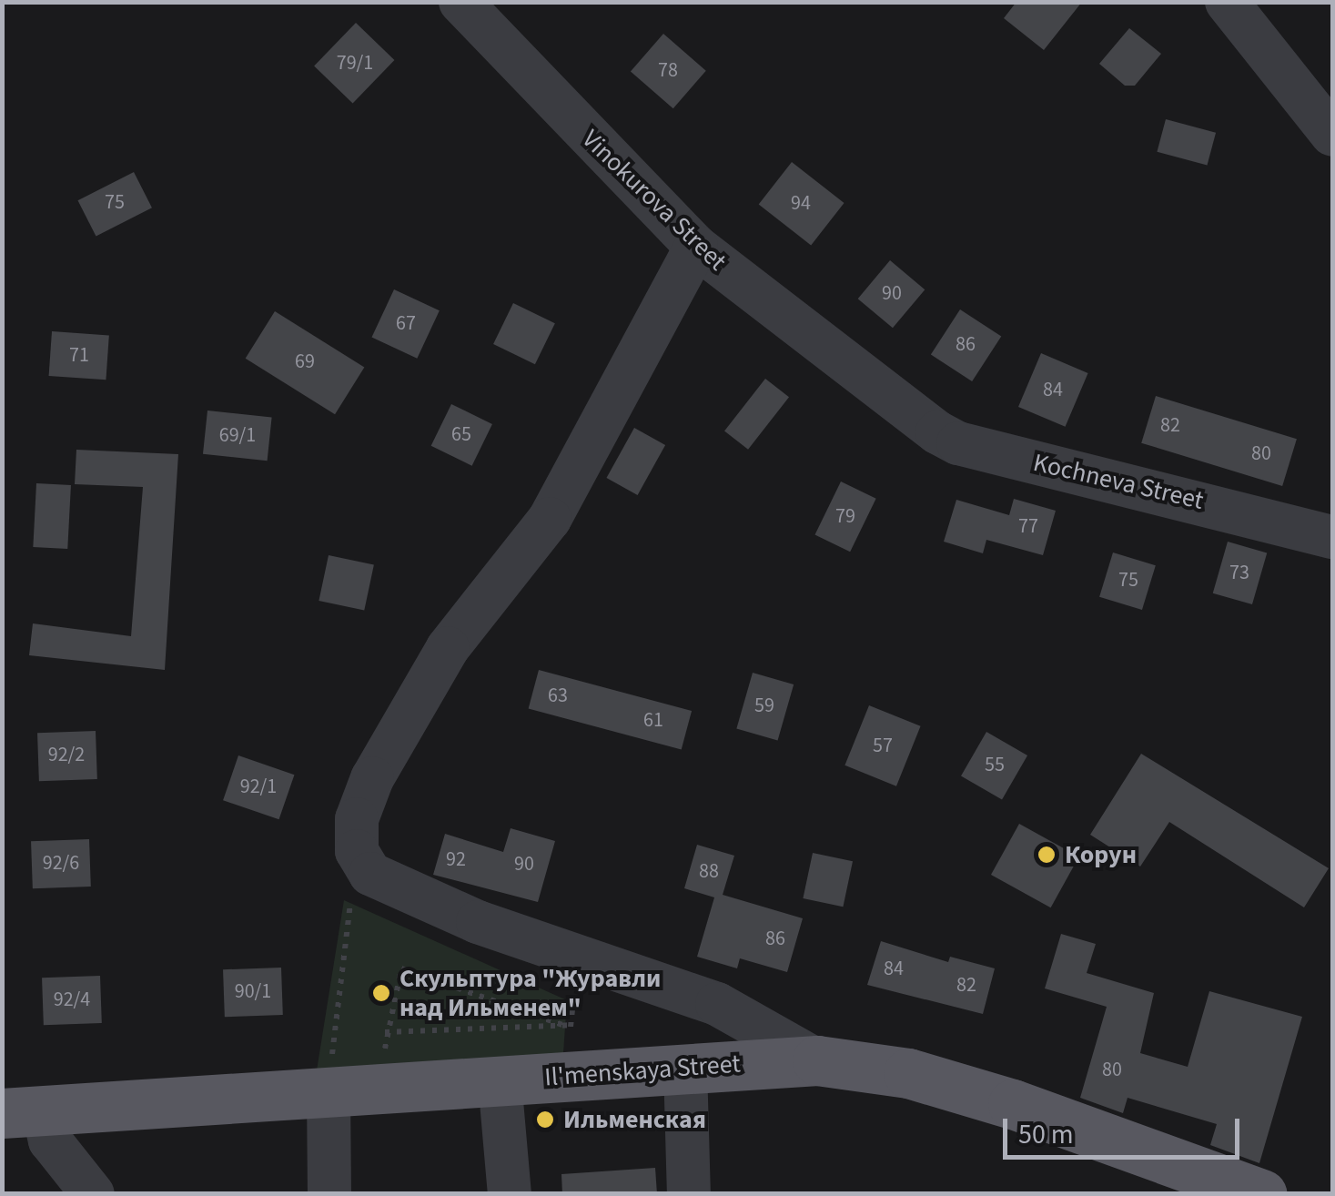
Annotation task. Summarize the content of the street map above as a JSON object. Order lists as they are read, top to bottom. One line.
{"streets":{"main road":["Il'menskaya Street"],"street":["Vinokurova Street","Kochneva Street"]},"crossings":[["Vinokurova Street","Kochneva Street"]],"places":["Корун","Скульптура \"Журавли над Ильменем\"","Ильменская"],"house_numbers":["79/1","78","75","94","90","67","86","71","69","84","82","65","69/1","80","79","77","73","75","63","59","61","57","92/2","55","92/1","92","92/6","90","88","86","84","82","90/1","92/4","80"],"scale_bar":"50 m"}
